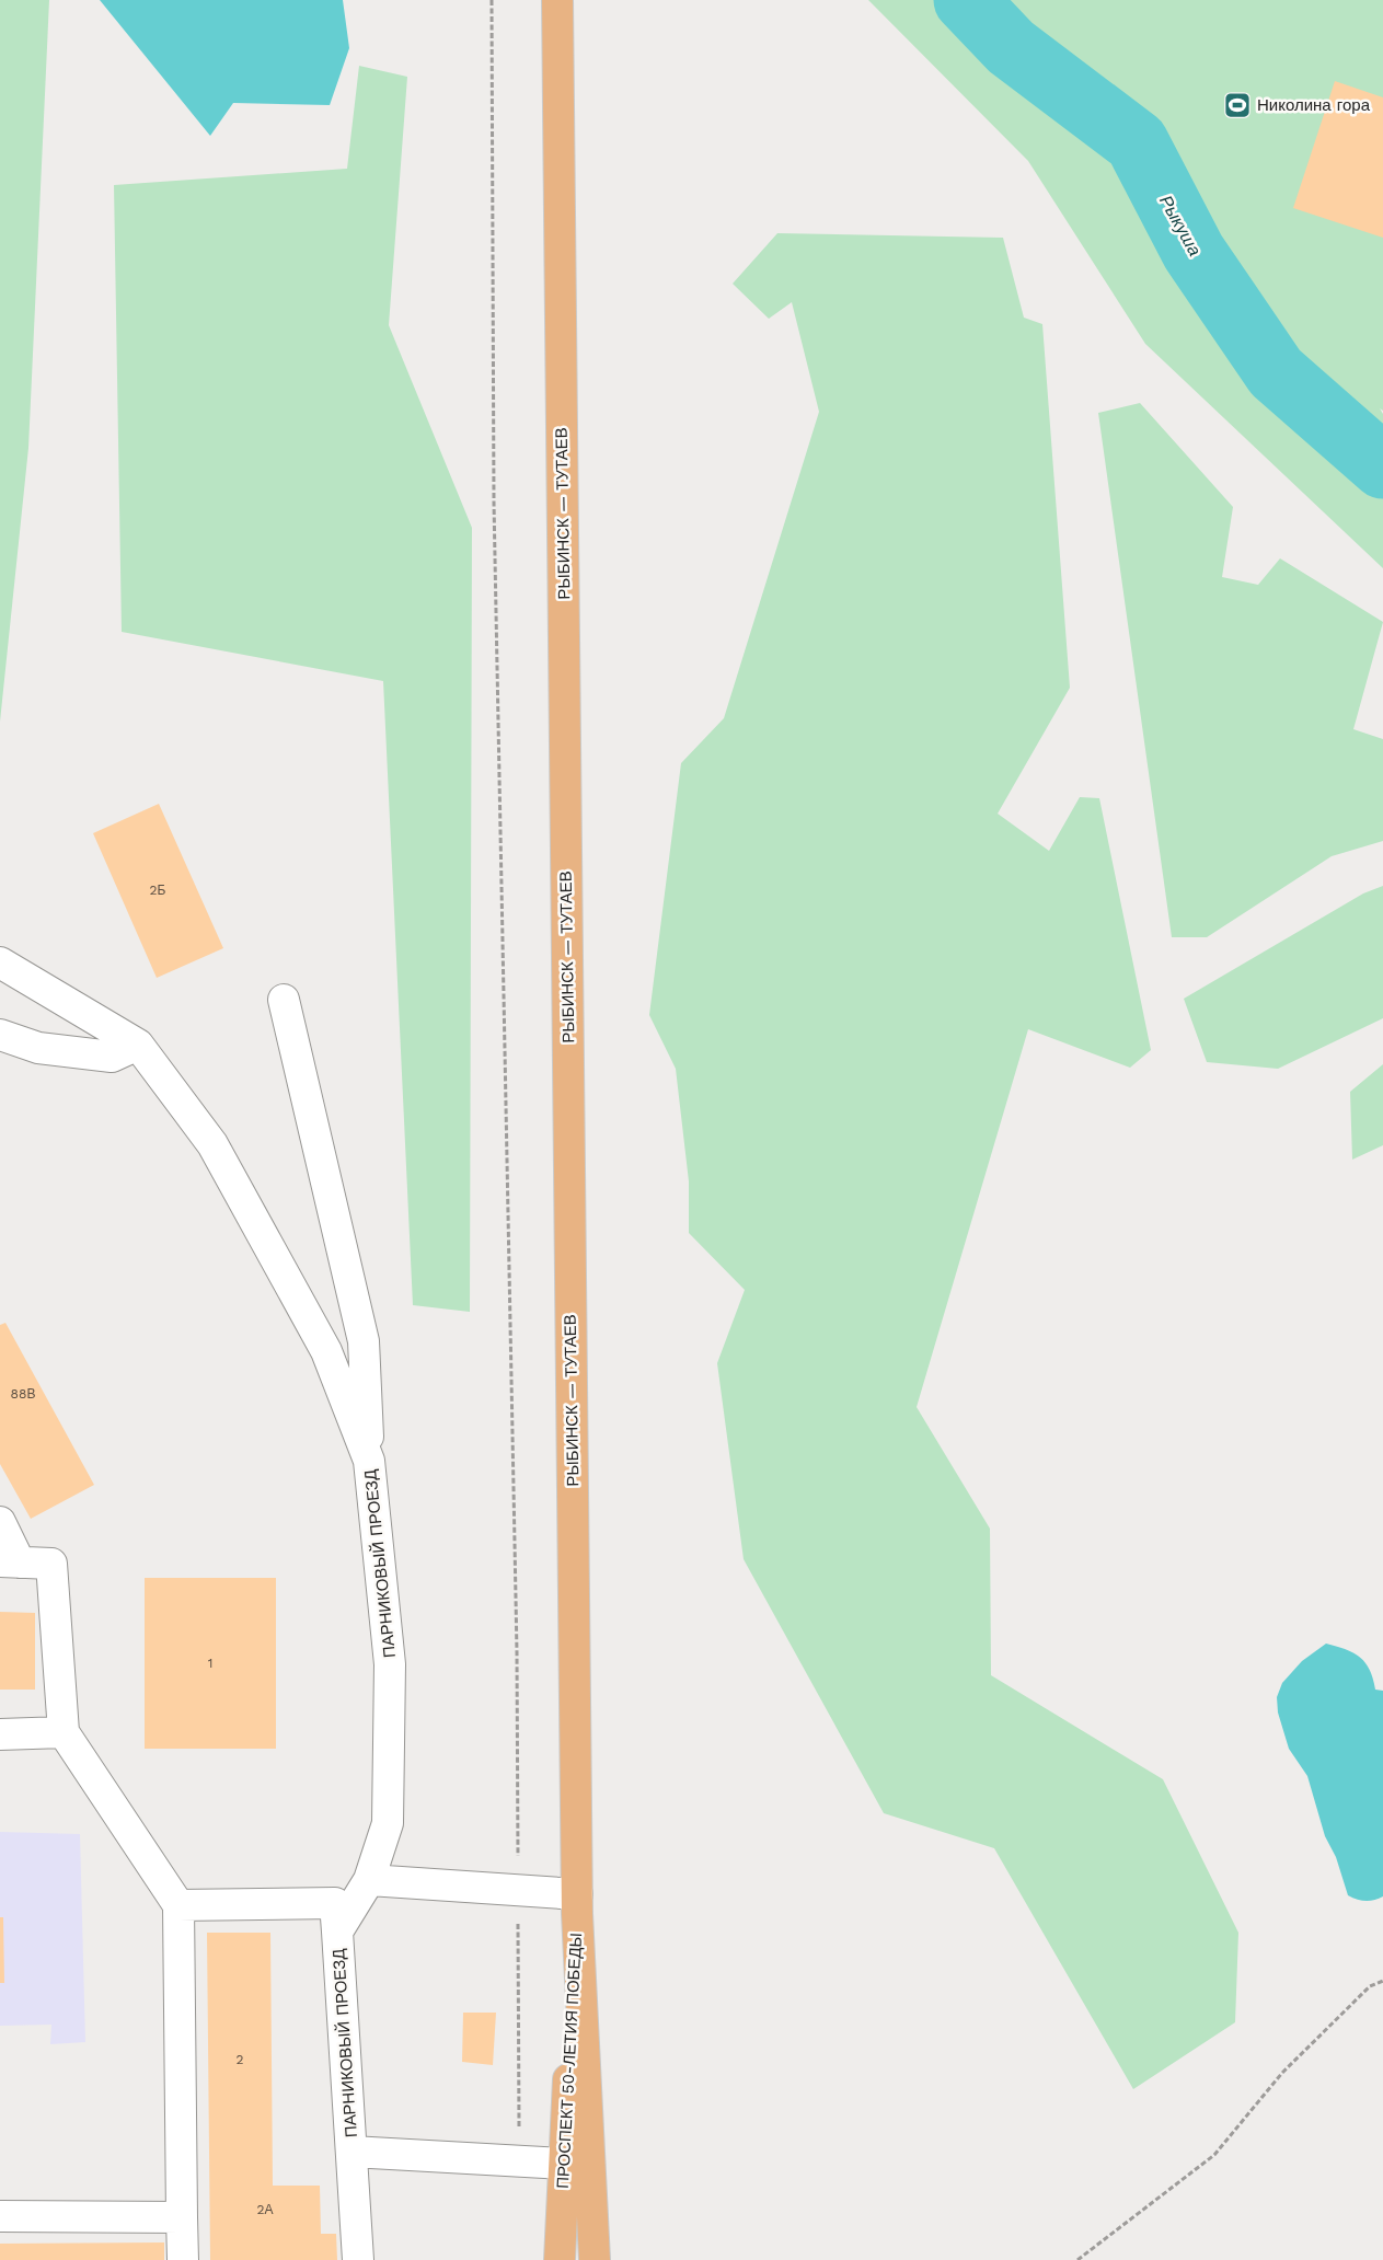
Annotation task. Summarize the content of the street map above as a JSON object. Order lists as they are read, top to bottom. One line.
{"streets":{"main road":["РЫБИНСК — ТУТАЕВ","ПРОСПЕКТ 50-ЛЕТИЯ ПОБЕДЫ"],"lane":["ПАРНИКОВЫЙ ПРОЕЗД"]},"crossings":[["РЫБИНСК — ТУТАЕВ","ПРОСПЕКТ 50-ЛЕТИЯ ПОБЕДЫ"]],"water":["Рыкуша"],"places":{"sports":["Николина гора"]},"house_numbers":["2Б","88В","1","2","2А"]}
